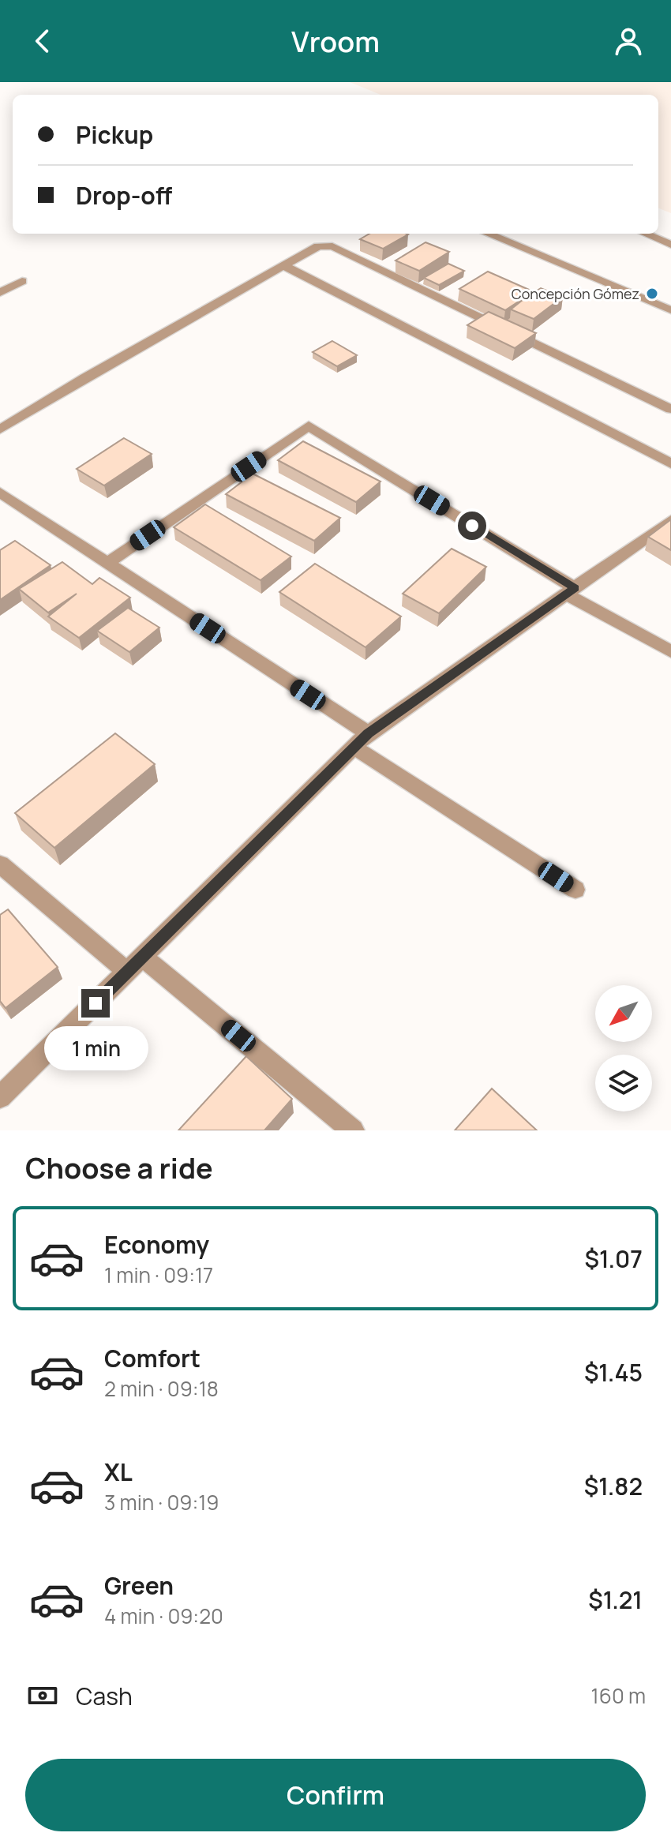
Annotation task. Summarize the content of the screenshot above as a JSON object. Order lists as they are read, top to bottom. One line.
{"places":["Concepción Gómez"],"north":"bottom left","page":{"header":"Vroom","banner":["Pickup","Drop-off"],"bubble":"1 min","heading":"Choose a ride","list":[{"name":"Economy","note":"1 min · 09:17","value":"$1.07"},{"name":"Comfort","note":"2 min · 09:18","value":"$1.45"},{"name":"XL","note":"3 min · 09:19","value":"$1.82"},{"name":"Green","note":"4 min · 09:20","value":"$1.21"}],"pay":["Cash","160 m"],"buttons":"Confirm"}}
